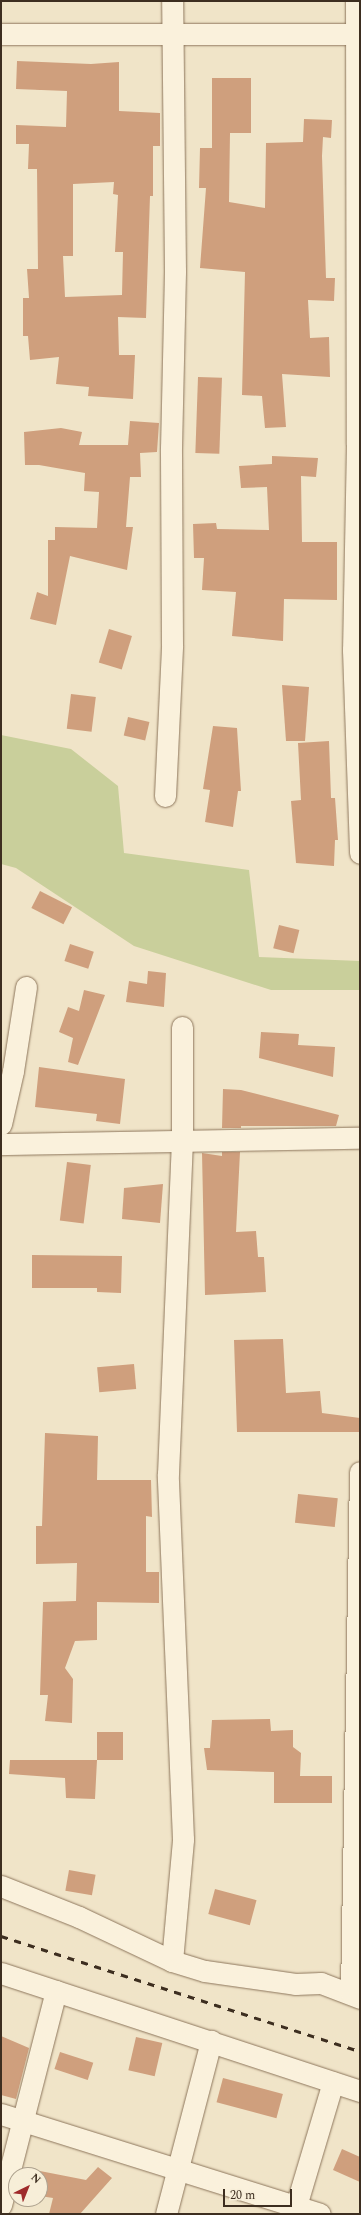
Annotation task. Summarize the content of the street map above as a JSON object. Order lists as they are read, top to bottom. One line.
{"scale_bar":"20 m","north":"top right"}
